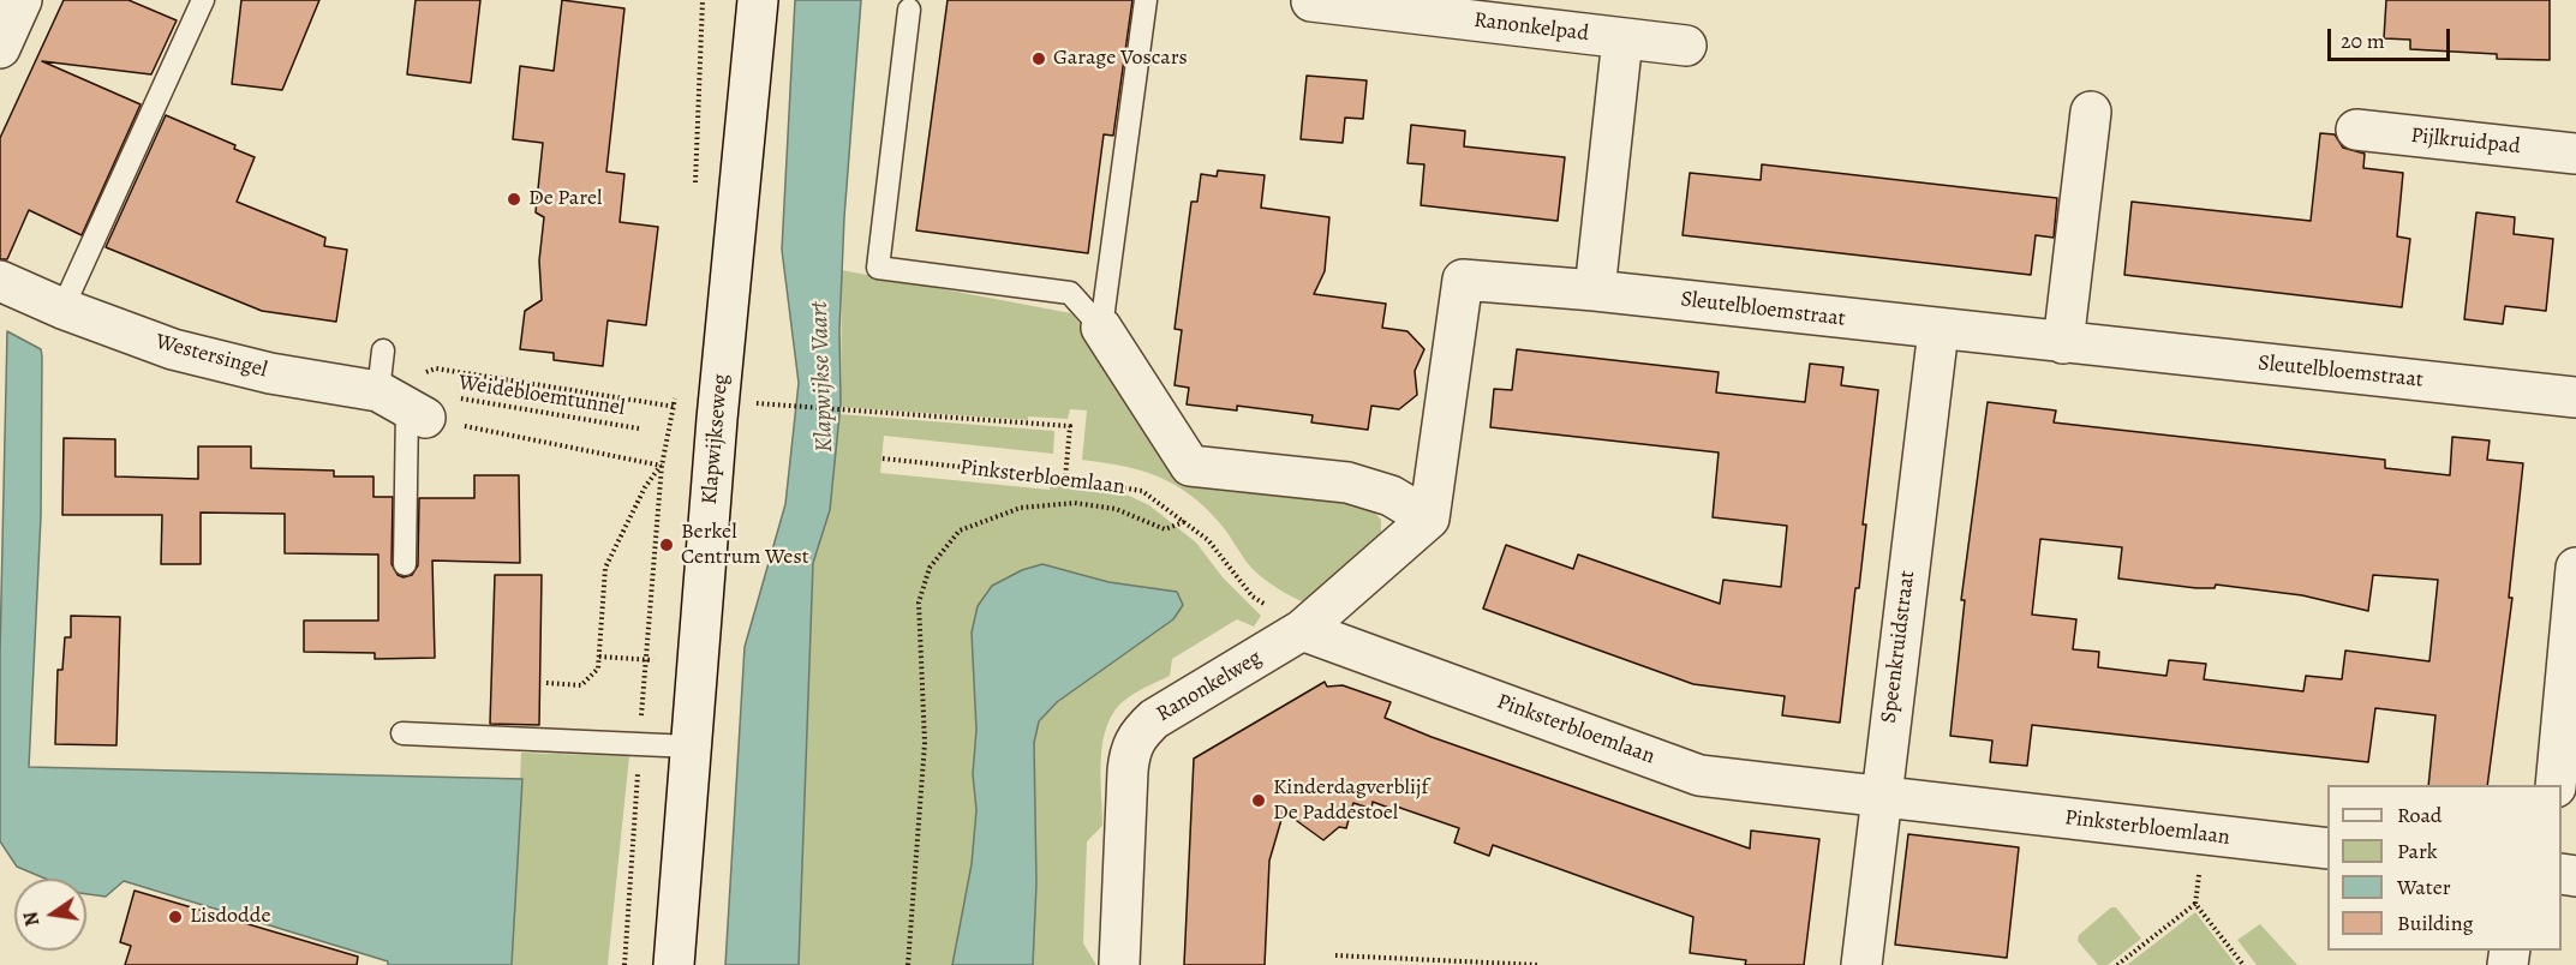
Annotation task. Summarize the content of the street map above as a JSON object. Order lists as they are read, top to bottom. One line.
{"streets":{"street":["Ranonkelpad","Pijlkruidpad","Sleutelbloemstraat","Westersingel","Klapwijkseweg","Pinksterbloemlaan","Speenkruidstraat","Ranonkelweg"],"path":["Weidebloemtunnel"]},"crossings":[["Sleutelbloemstraat","Speenkruidstraat"],["Sleutelbloemstraat","Ranonkelweg"],["Westersingel","Weidebloemtunnel"],["Pinksterbloemlaan","Speenkruidstraat"],["Pinksterbloemlaan","Ranonkelweg"]],"water":["Klapwijkse Vaart"],"places":["Garage Voscars","De Parel","Berkel Centrum West","Kinderdagverblijf De Paddestoel","Lisdodde"],"legend":["Road","Park","Water","Building"],"scale_bar":"20 m","north":"left"}
